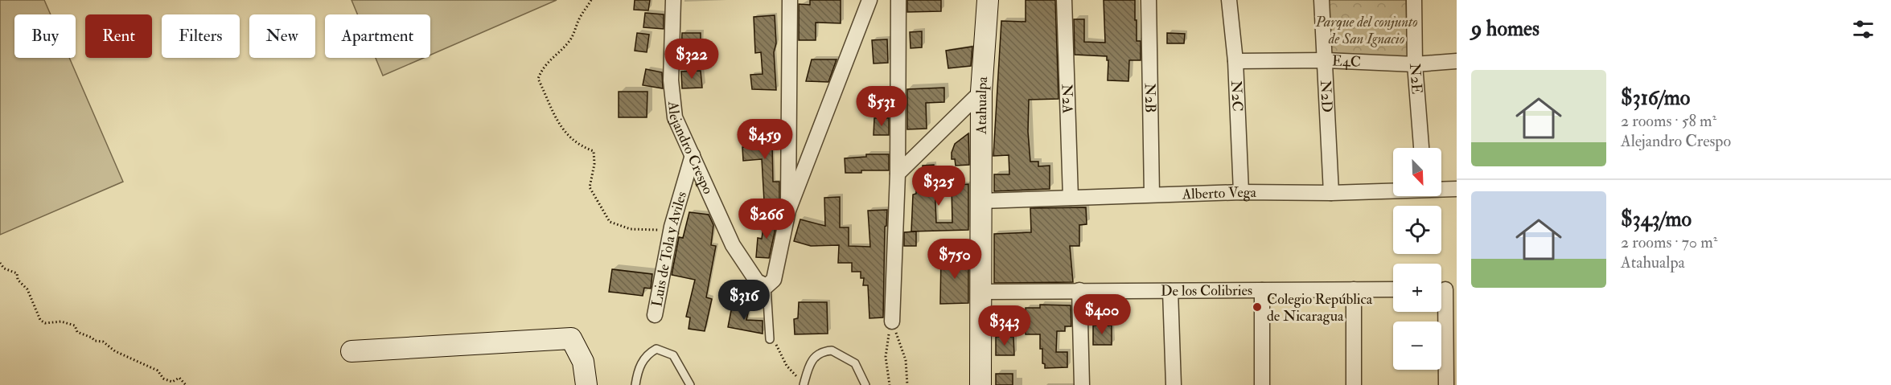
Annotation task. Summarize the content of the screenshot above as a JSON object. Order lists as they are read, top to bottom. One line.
{"streets":{"street":["E4C","N2E","N2C","N2D","N2B","N2A","Atahualpa","Alejandro Crespo","Alberto Vega","Luis de Tola y Aviles","De los Colibries"]},"crossings":[["E4C","N2E"],["E4C","N2C"],["E4C","N2D"],["N2C","Alberto Vega"],["N2D","Alberto Vega"],["N2B","Alberto Vega"],["N2A","Alberto Vega"],["Atahualpa","Alberto Vega"],["Atahualpa","De los Colibries"],["Alejandro Crespo","Luis de Tola y Aviles"]],"parks":["Parque del conjunto de San Ignacio"],"places":["Colegio República de Nicaragua"],"north":"bottom right","page":{"heading":"9 homes","chip":["Buy","Rent","Filters","New","Apartment"],"price":["$322","$531","$459","$325","$266","$750","$316","$400","$343"],"list":[{"name":"$316/mo","note":"2 rooms · 58 m² · Alejandro Crespo"},{"name":"$343/mo","note":"2 rooms · 70 m² · Atahualpa"}],"map_buttons":["+","−"]}}
